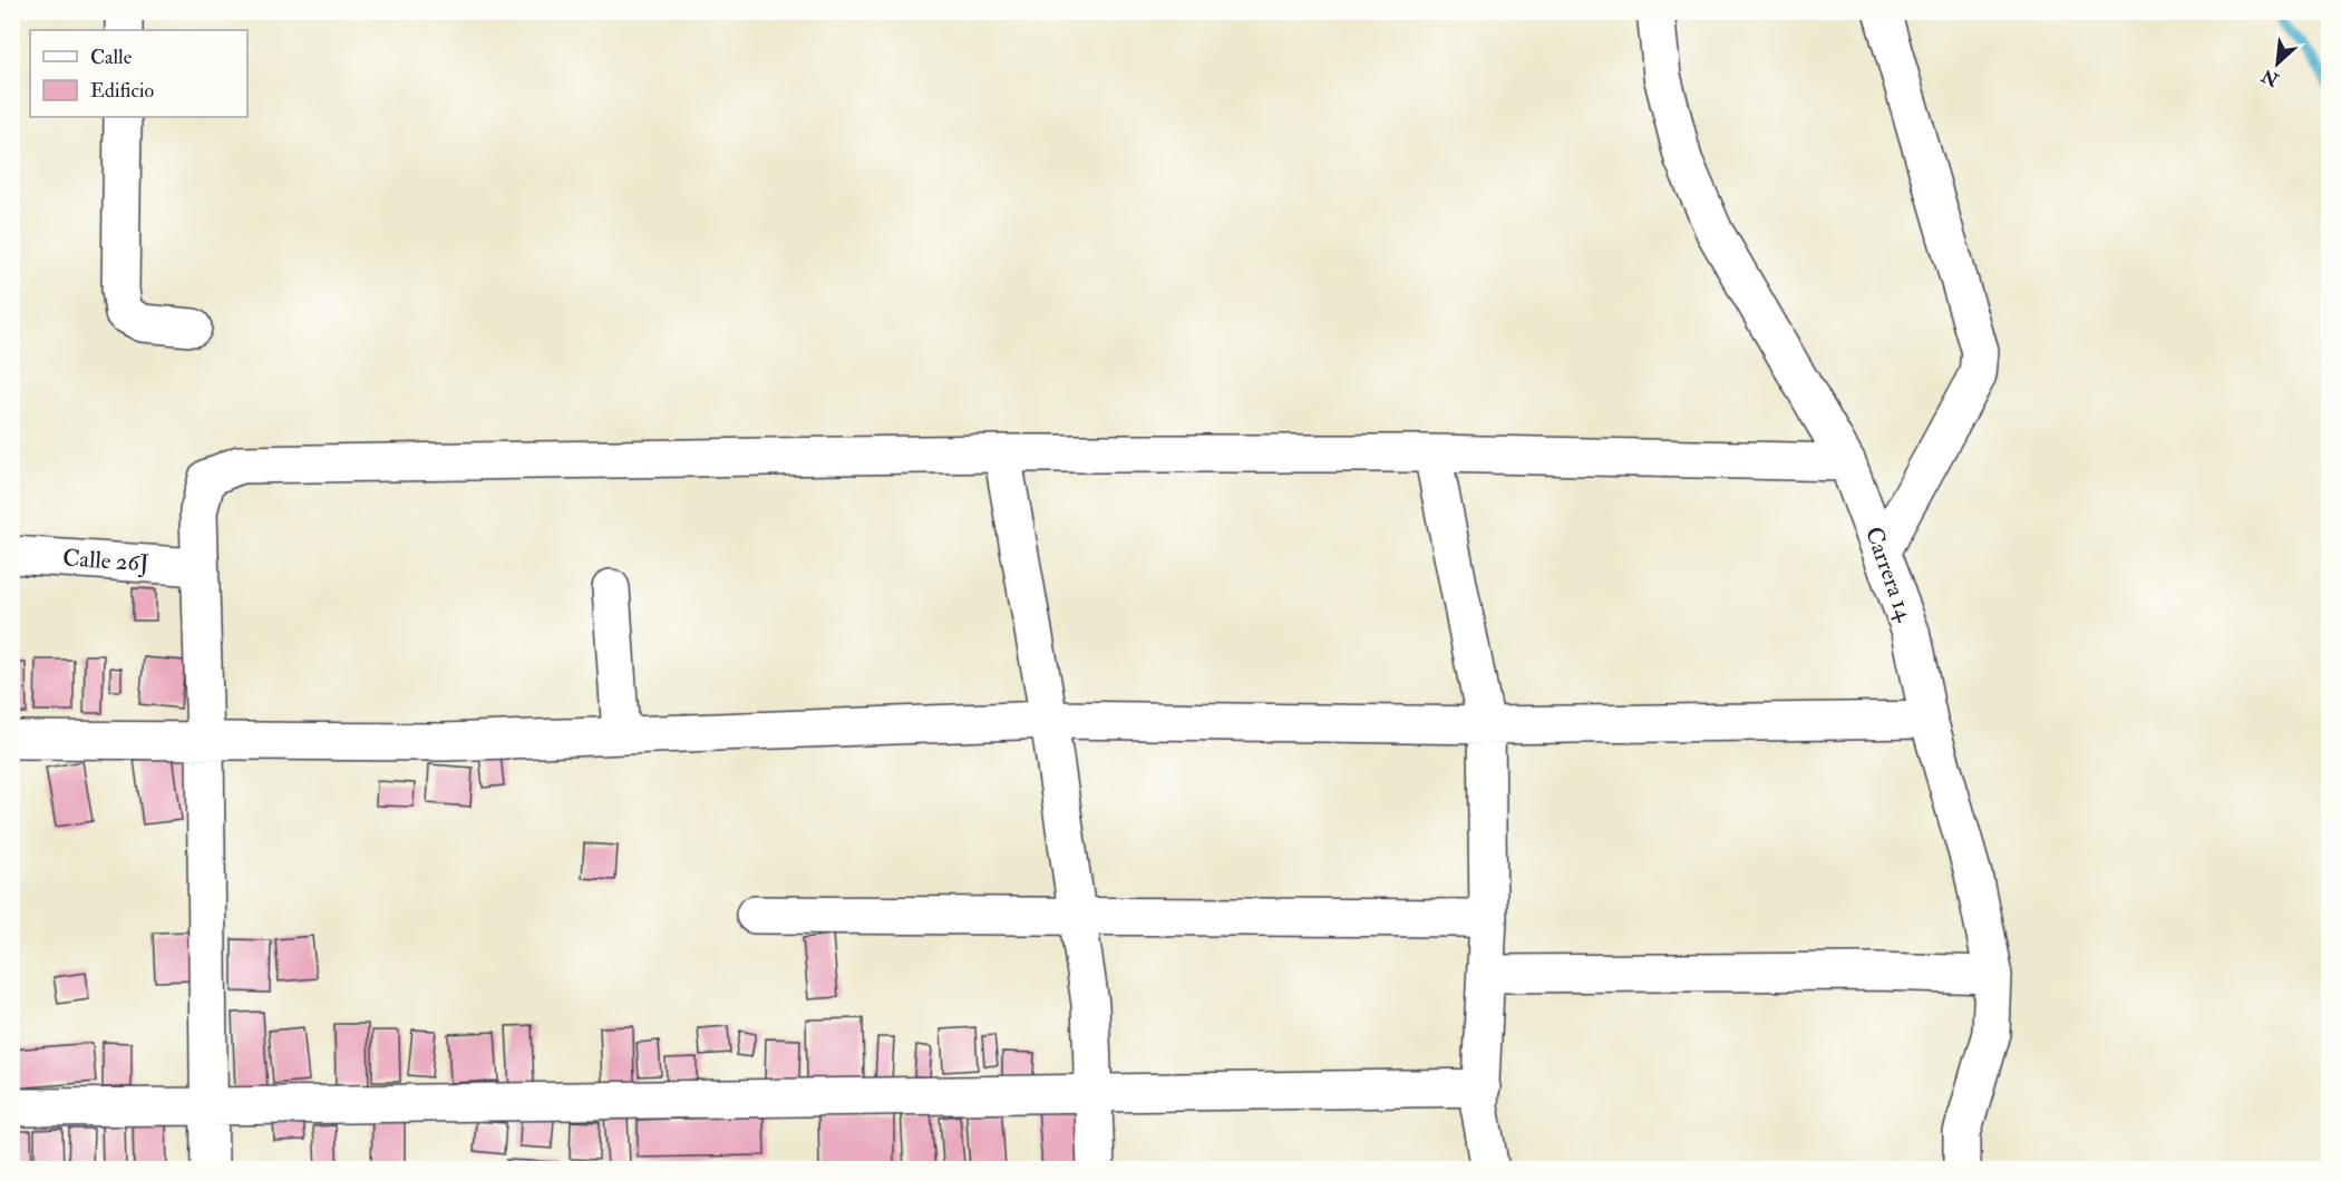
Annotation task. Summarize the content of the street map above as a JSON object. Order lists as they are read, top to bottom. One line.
{"streets":{"street":["Calle 26J","Carrera 14"]},"legend":["Calle","Edificio"],"north":"bottom left"}
